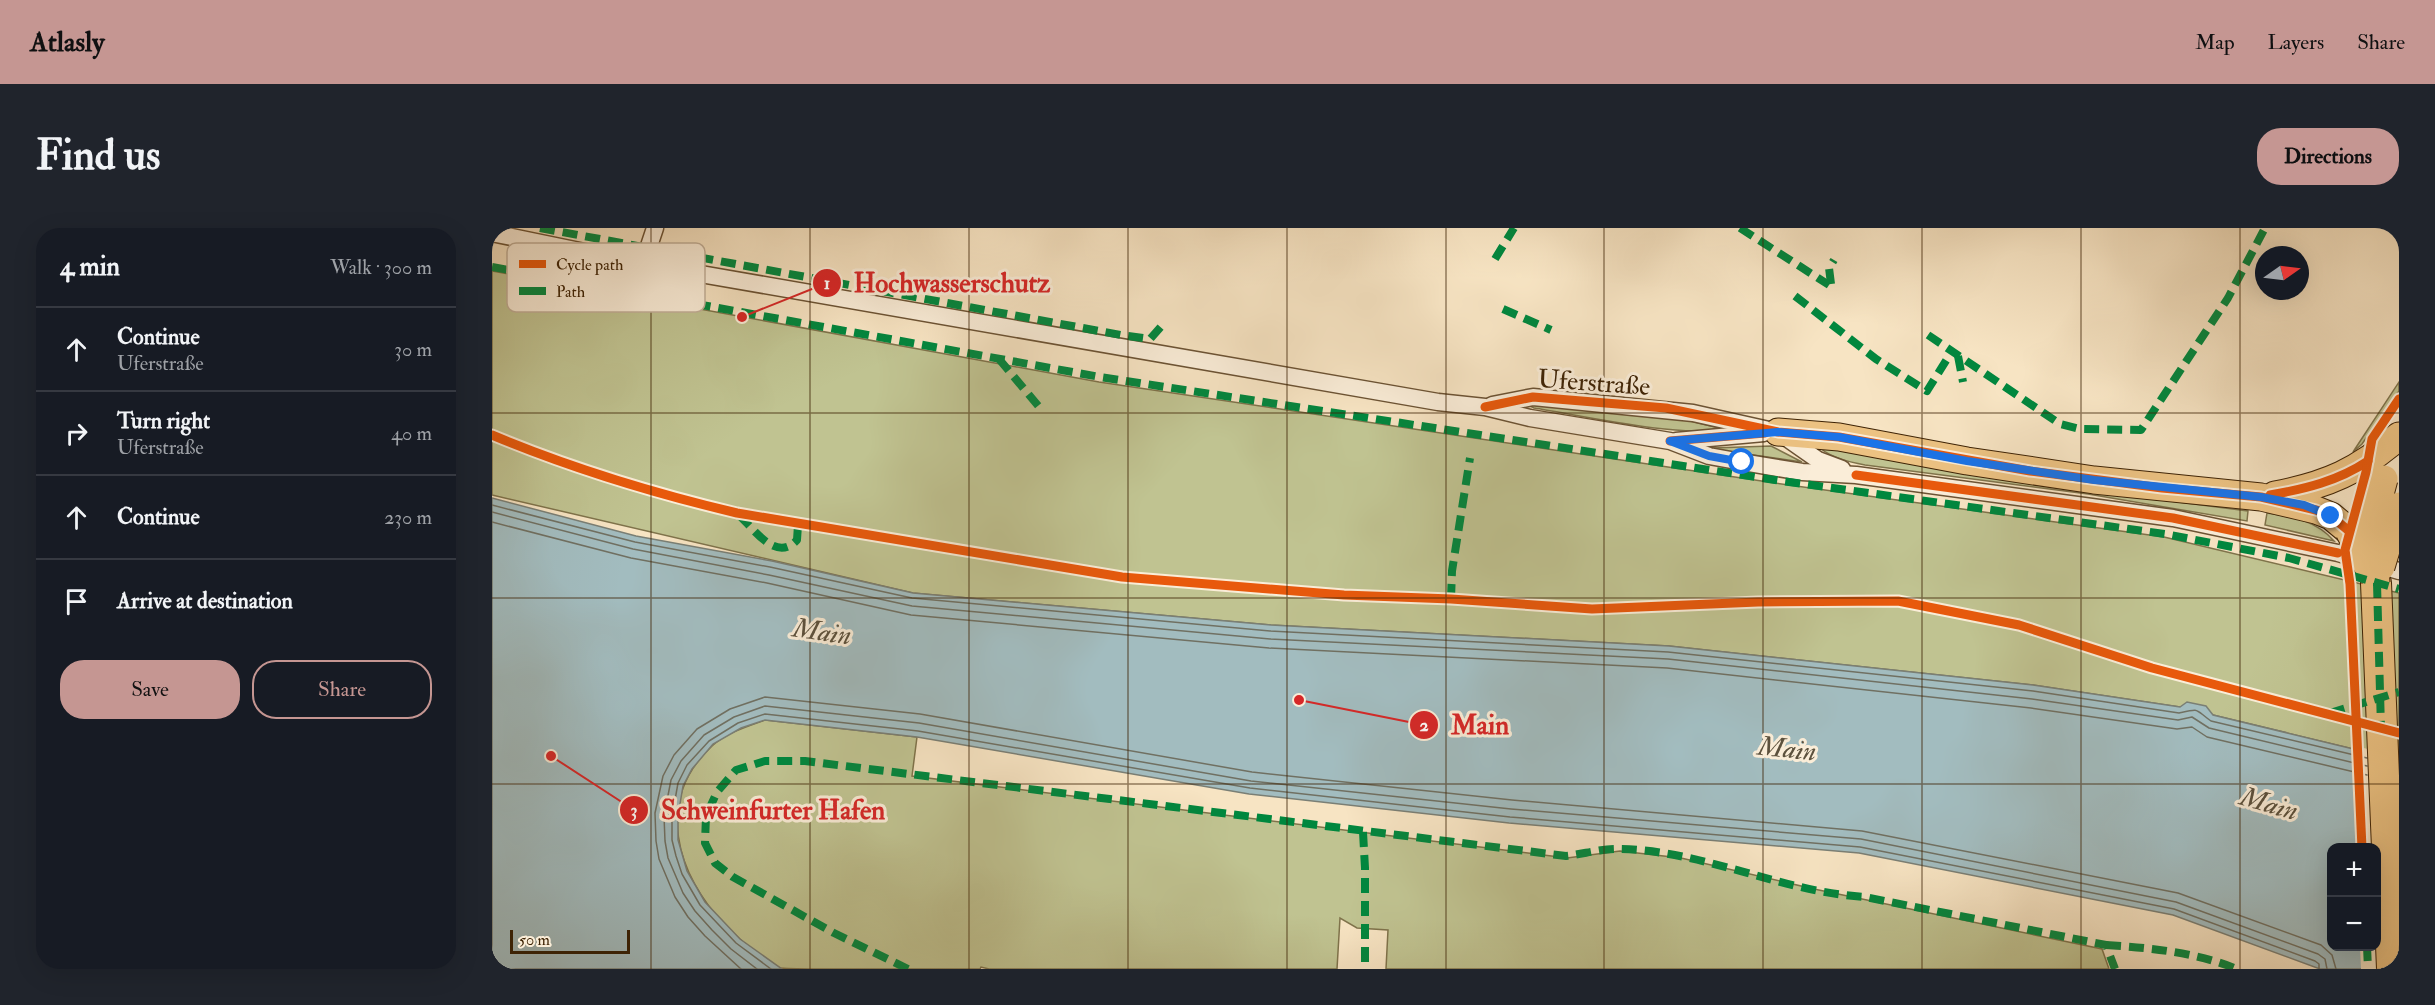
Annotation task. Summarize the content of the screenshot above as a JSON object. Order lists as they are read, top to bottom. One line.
{"streets":{"street":["Uferstraße"]},"water":["Main"],"places":["Hochwasserschutz","Main","Schweinfurter Hafen"],"legend":["Cycle path","Path"],"scale_bar":"50 m","north":"right","page":{"header":"Atlasly","nav":["Map","Layers","Share"],"buttons":["Directions",["Save","Share"]],"title":"Find us","heading":["4 min","Walk · 300 m"],"list":[["Continue","Uferstraße","30 m"],["Turn right","Uferstraße","40 m"],["Continue","230 m"],"Arrive at destination"],"map_buttons":["+","−"],"scale":"50 m"}}
